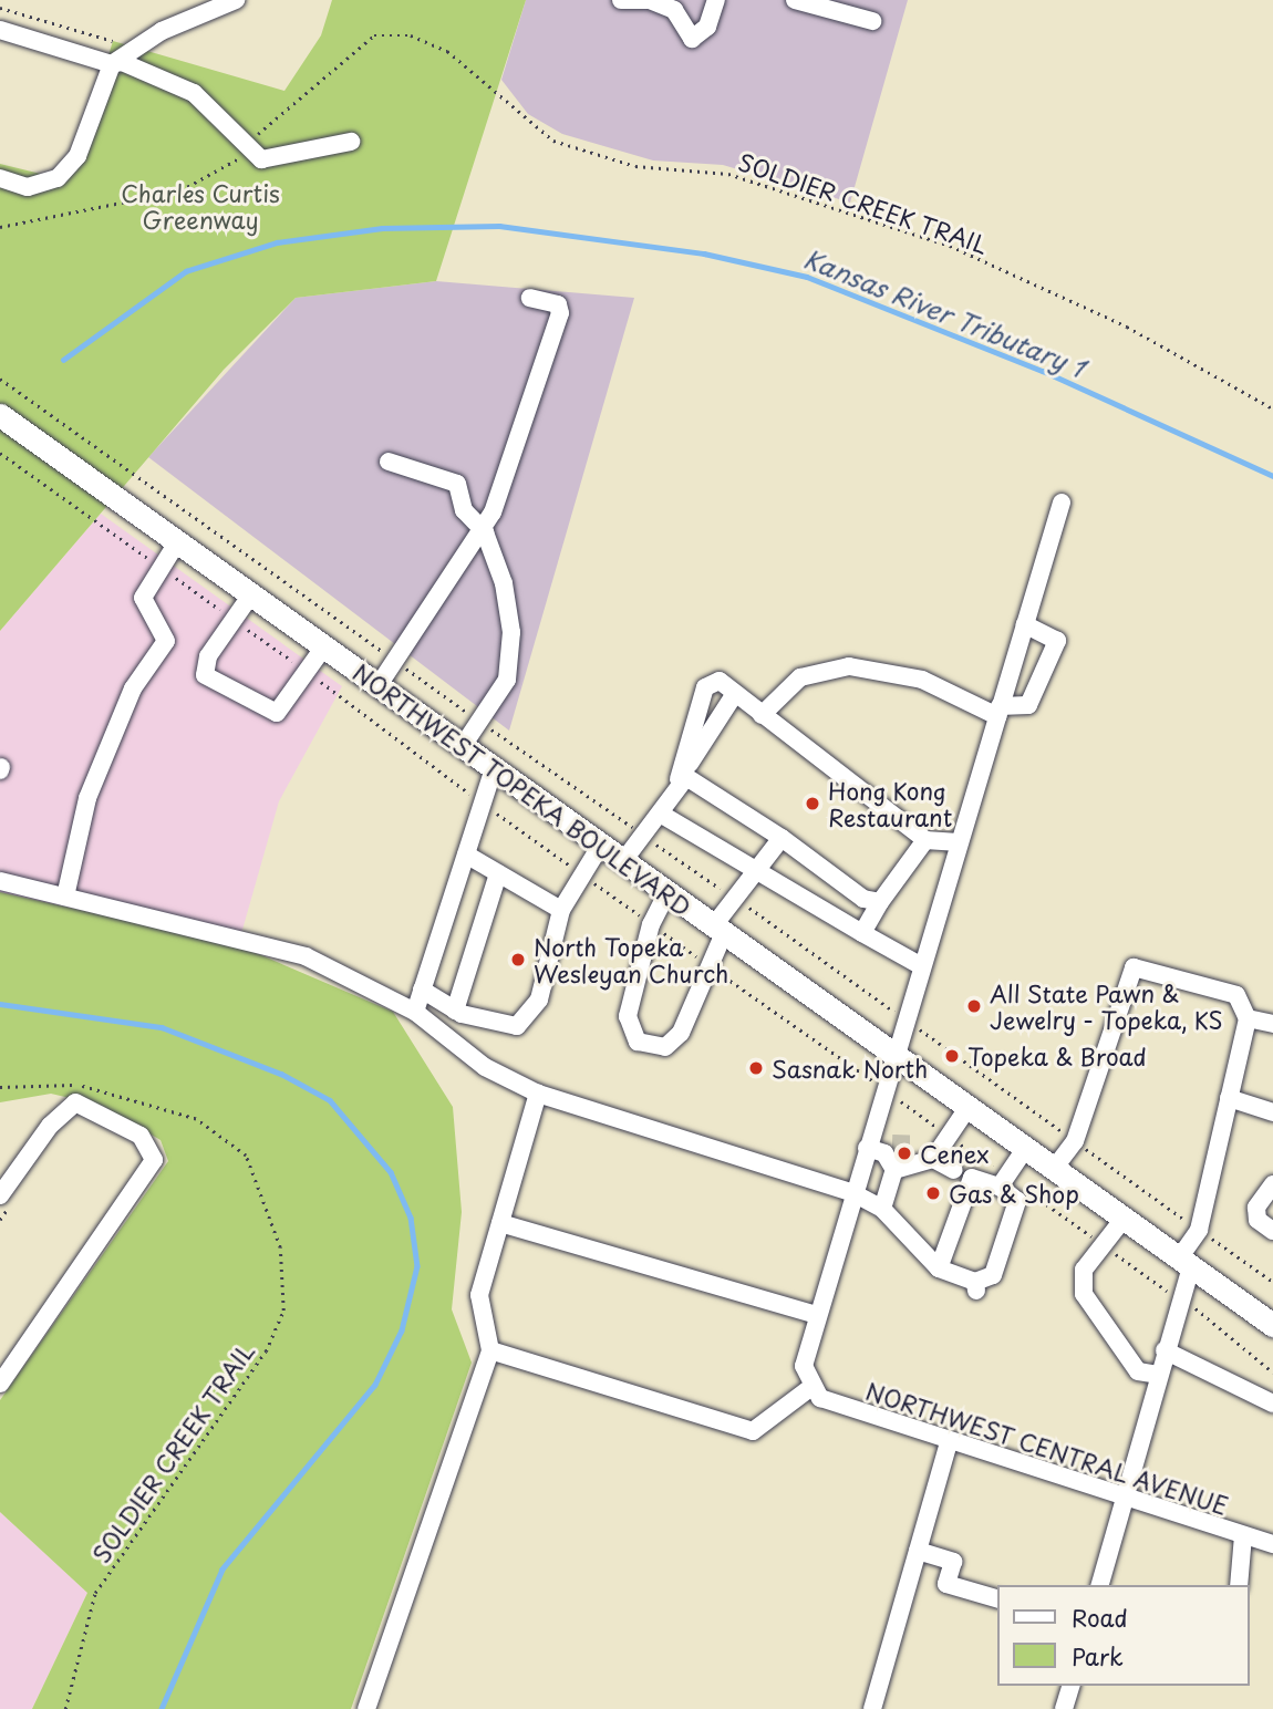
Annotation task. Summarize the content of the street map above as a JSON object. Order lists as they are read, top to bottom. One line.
{"streets":{"main road":["NORTHWEST TOPEKA BOULEVARD"],"street":["NORTHWEST CENTRAL AVENUE"],"path":["SOLDIER CREEK TRAIL"]},"water":["Kansas River Tributary 1"],"parks":["Charles Curtis Greenway"],"places":["Hong Kong Restaurant","North Topeka Wesleyan Church","All State Pawn & Jewelry - Topeka, KS","Topeka & Broad","Sasnak North","Cenex","Gas & Shop"],"legend":["Road","Park"]}
